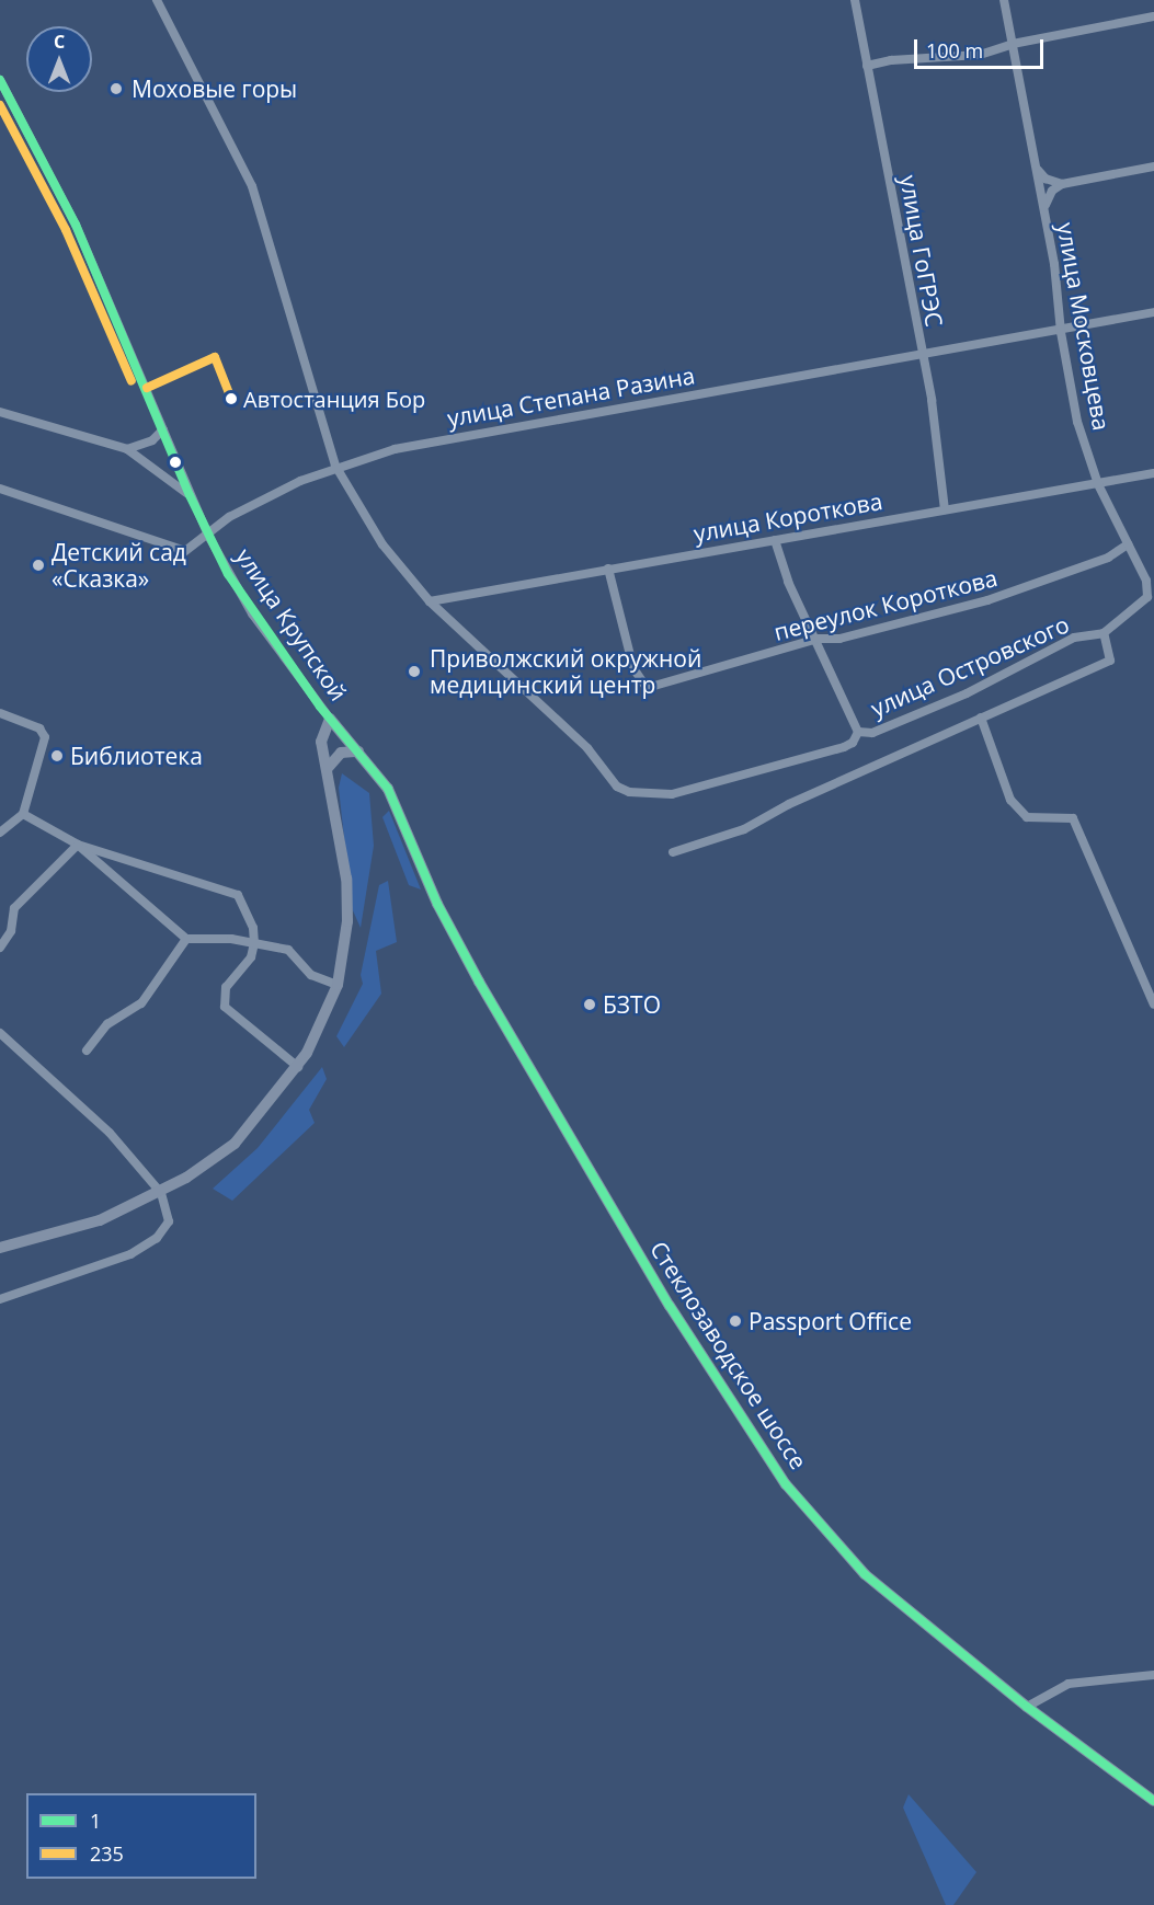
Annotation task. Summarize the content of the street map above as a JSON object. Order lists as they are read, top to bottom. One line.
{"streets":{"main road":["улица Крупской","Стеклозаводское шоссе"],"street":["улица ГоГРЭС","улица Московцева","улица Степана Разина","улица Короткова","переулок Короткова","улица Островского"]},"crossings":[["улица ГоГРЭС","улица Степана Разина"],["улица ГоГРЭС","улица Короткова"],["улица Московцева","улица Короткова"],["улица Московцева","переулок Короткова"],["улица Московцева","улица Островского"],["улица Степана Разина","улица Крупской"],["улица Короткова","переулок Короткова"],["улица Короткова","улица Островского"],["улица Крупской","Стеклозаводское шоссе"]],"places":["Моховые горы","Автостанция Бор","Детский сад «Сказка»","Приволжский окружной медицинский центр","Библиотека","БЗТО","Passport Office"],"lines":["transit line 1","transit line 235"],"legend":["1","235"],"scale_bar":"100 m","north":"top"}
